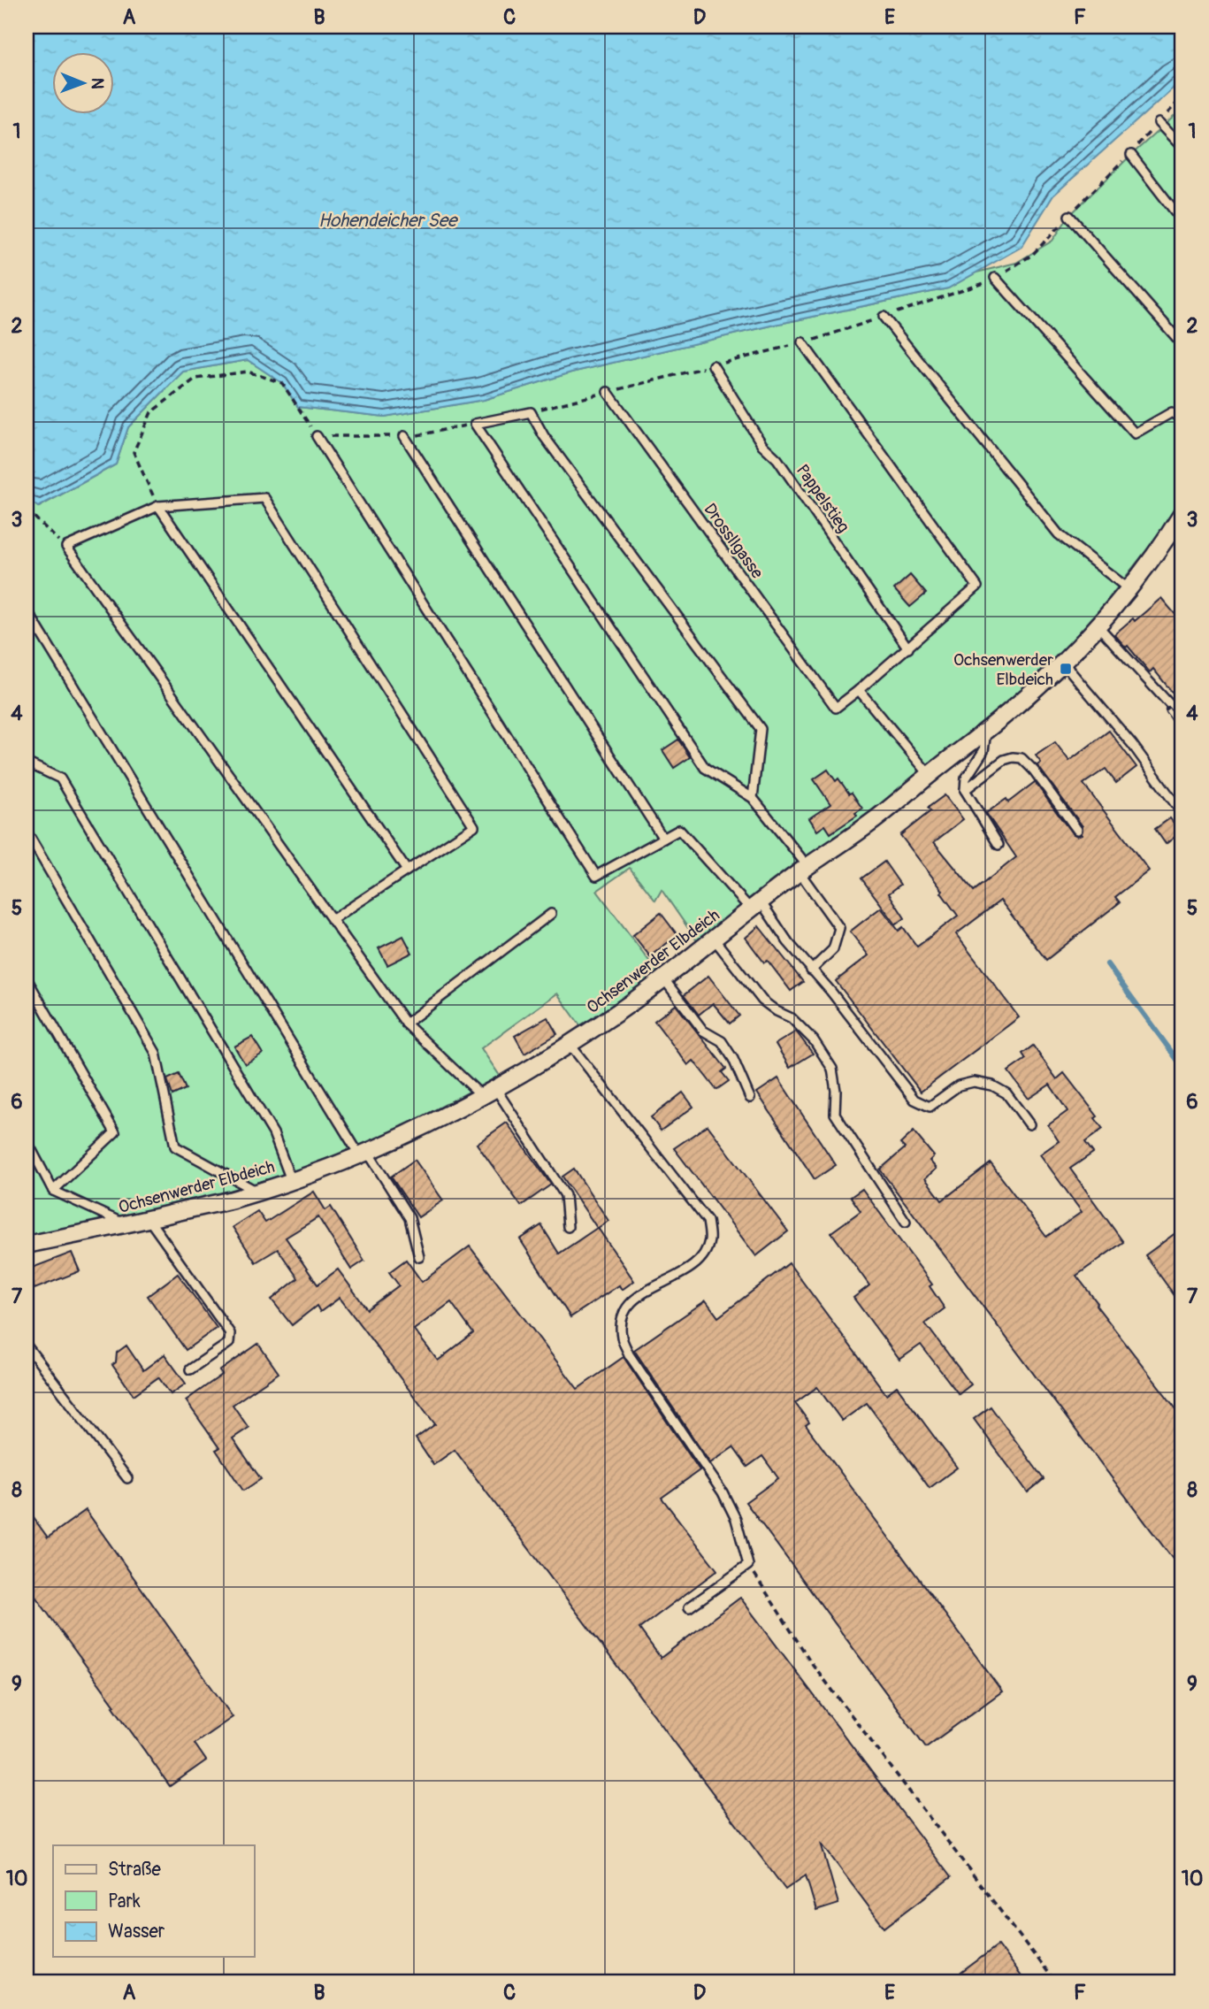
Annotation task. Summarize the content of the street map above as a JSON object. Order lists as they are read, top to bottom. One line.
{"streets":{"street":["Ochsenwerder Elbdeich"],"lane":["Pappelstieg","Drossllgasse"]},"water":["Hohendeicher See"],"places":{"transit":["Ochsenwerder Elbdeich"]},"legend":["Straße","Park","Wasser"],"north":"right","grid":{"columns":["A","B","C","D","E","F"],"rows":["1","2","3","4","5","6","7","8","9","10"]}}
